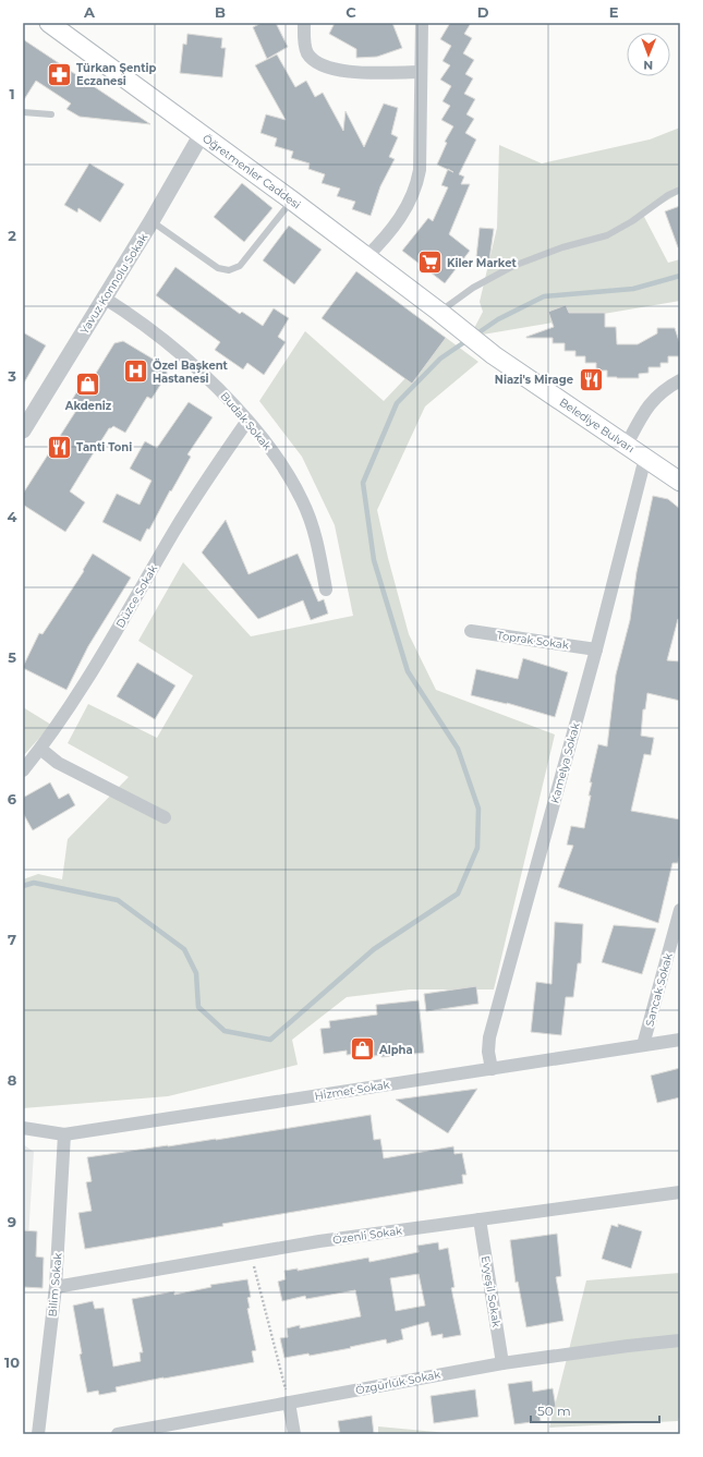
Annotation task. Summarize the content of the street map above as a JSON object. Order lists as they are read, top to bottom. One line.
{"streets":{"main road":["Öğretmenler Caddesi","Belediye Bulvarı"],"street":["Yavuz Konnolu Sokak","Budak Sokak","Düzce Sokak","Toprak Sokak","Kamelya Sokak","Sancak Sokak","Hizmet Sokak","Özenli Sokak","Bilim Sokak","Evyeşil Sokak","Özgürlük Sokak"]},"crossings":[["Öğretmenler Caddesi","Yavuz Konnolu Sokak"],["Öğretmenler Caddesi","Belediye Bulvarı"],["Yavuz Konnolu Sokak","Budak Sokak"],["Budak Sokak","Düzce Sokak"],["Belediye Bulvarı","Kamelya Sokak"],["Toprak Sokak","Kamelya Sokak"],["Kamelya Sokak","Hizmet Sokak"],["Sancak Sokak","Hizmet Sokak"],["Hizmet Sokak","Bilim Sokak"],["Özenli Sokak","Bilim Sokak"],["Özenli Sokak","Evyeşil Sokak"],["Evyeşil Sokak","Özgürlük Sokak"]],"places":{"pharmacy":["Türkan Şentip Eczanesi"],"supermarket":["Kiler Market"],"hospital":["Özel Başkent Hastanesi"],"restaurant":["Niazi's Mirage","Tanti Toni"],"shop":["Akdeniz","Alpha"]},"scale_bar":"50 m","north":"bottom","grid":{"columns":["A","B","C","D","E"],"rows":["1","2","3","4","5","6","7","8","9","10"]}}
